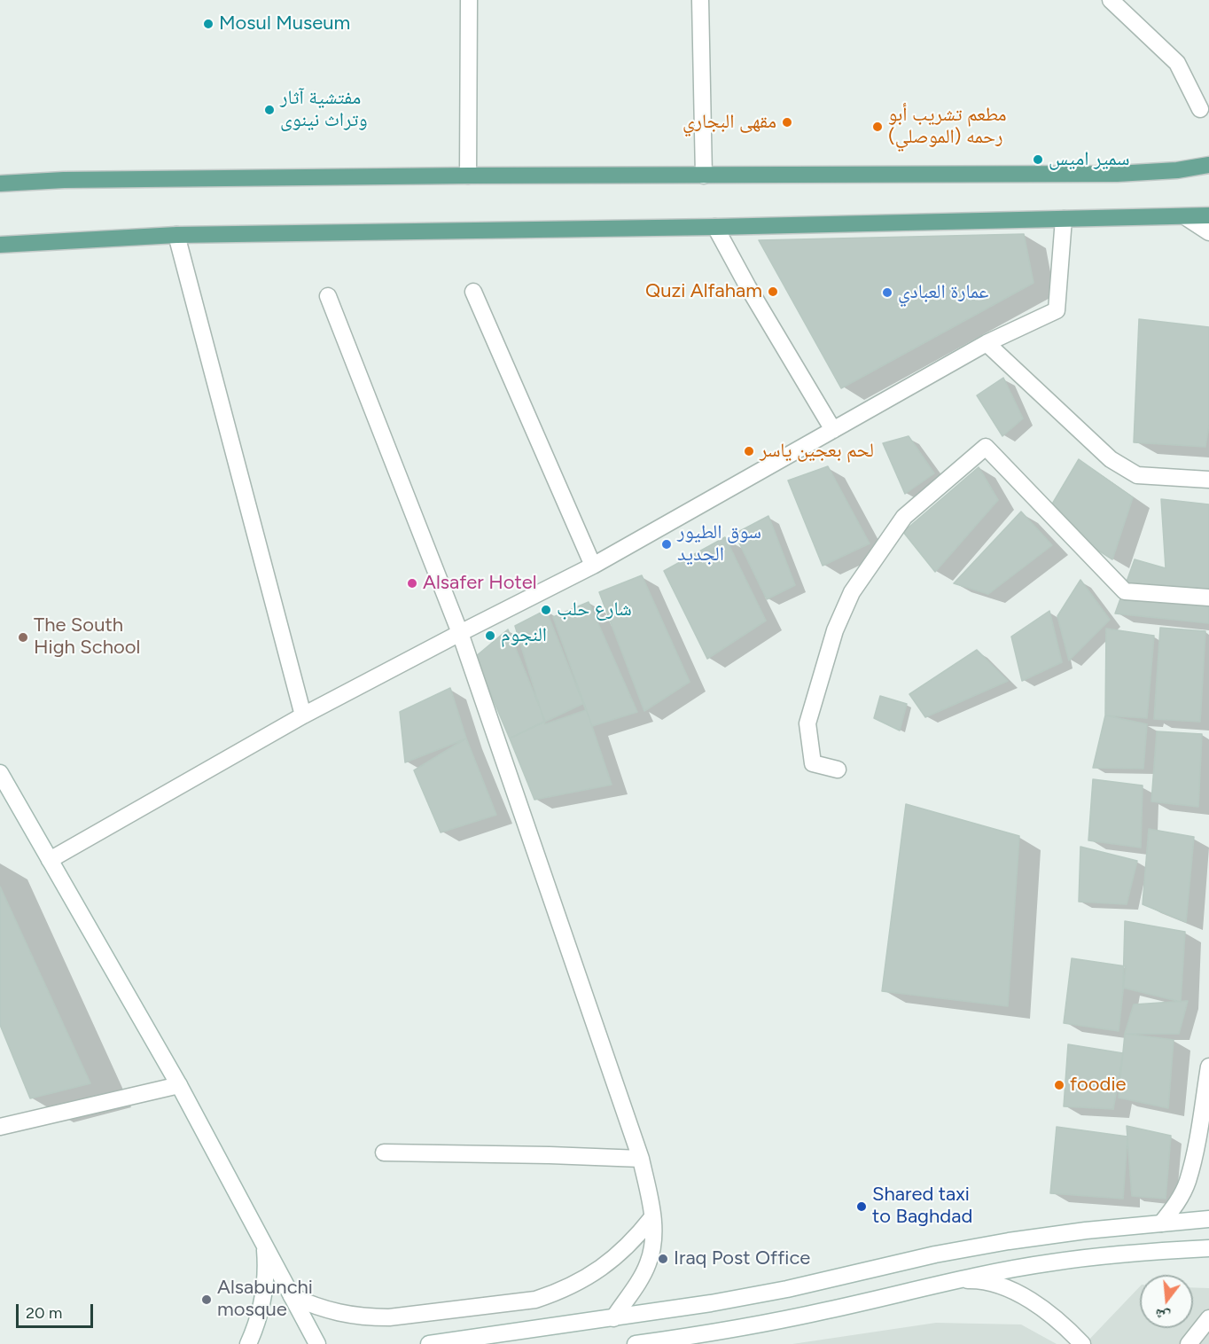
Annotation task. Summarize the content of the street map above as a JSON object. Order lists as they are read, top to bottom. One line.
{"places":["Mosul Museum","مفتشية آثار وتراث نينوى","مقهى البجاري","مطعم تشريب أبو رحمه (الموصلي)","سمير اميس","Quzi Alfaham","عمارة العبادي","لحم بعجين ياسر","سوق الطيور الجديد","Alsafer Hotel","شارع حلب","النجوم","The South High School","foodie","Shared taxi to Baghdad","Iraq Post Office","Alsabunchi mosque"],"scale_bar":"20 m","north":"bottom"}
